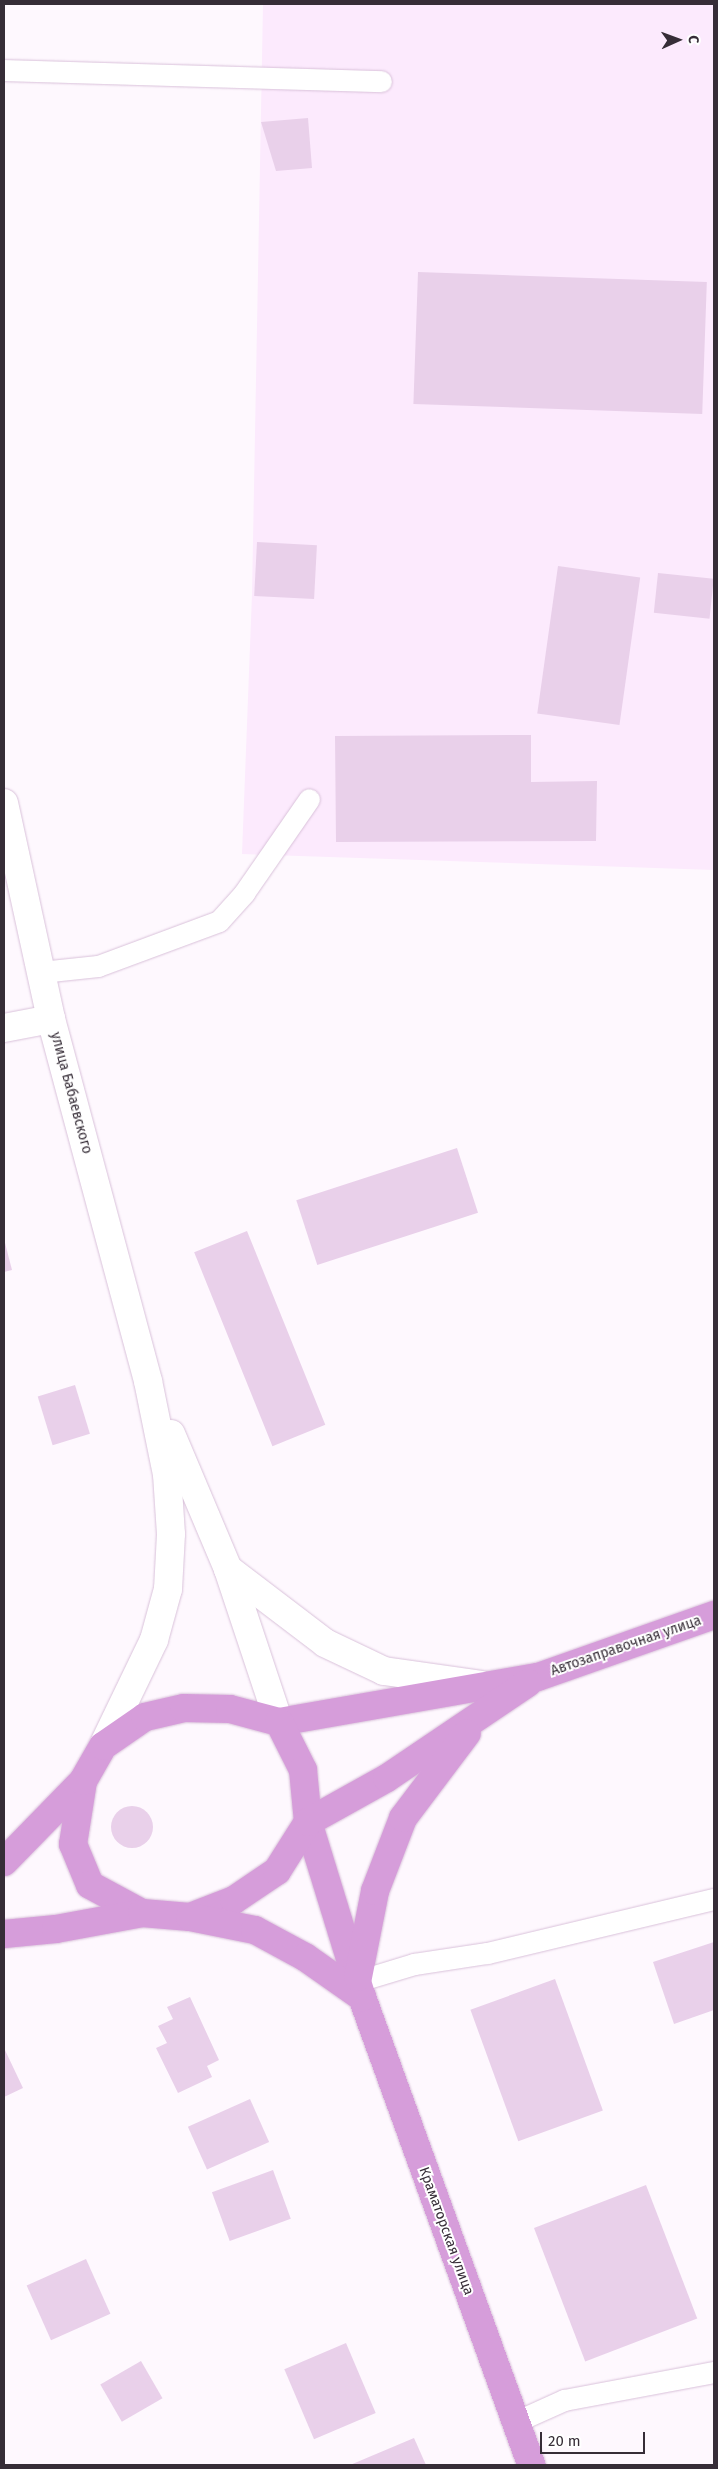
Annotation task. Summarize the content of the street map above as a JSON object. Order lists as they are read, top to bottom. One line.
{"streets":{"main road":["улица Бабаевского","Автозаправочная улица","Краматорская улица"]},"scale_bar":"20 m","north":"right"}
